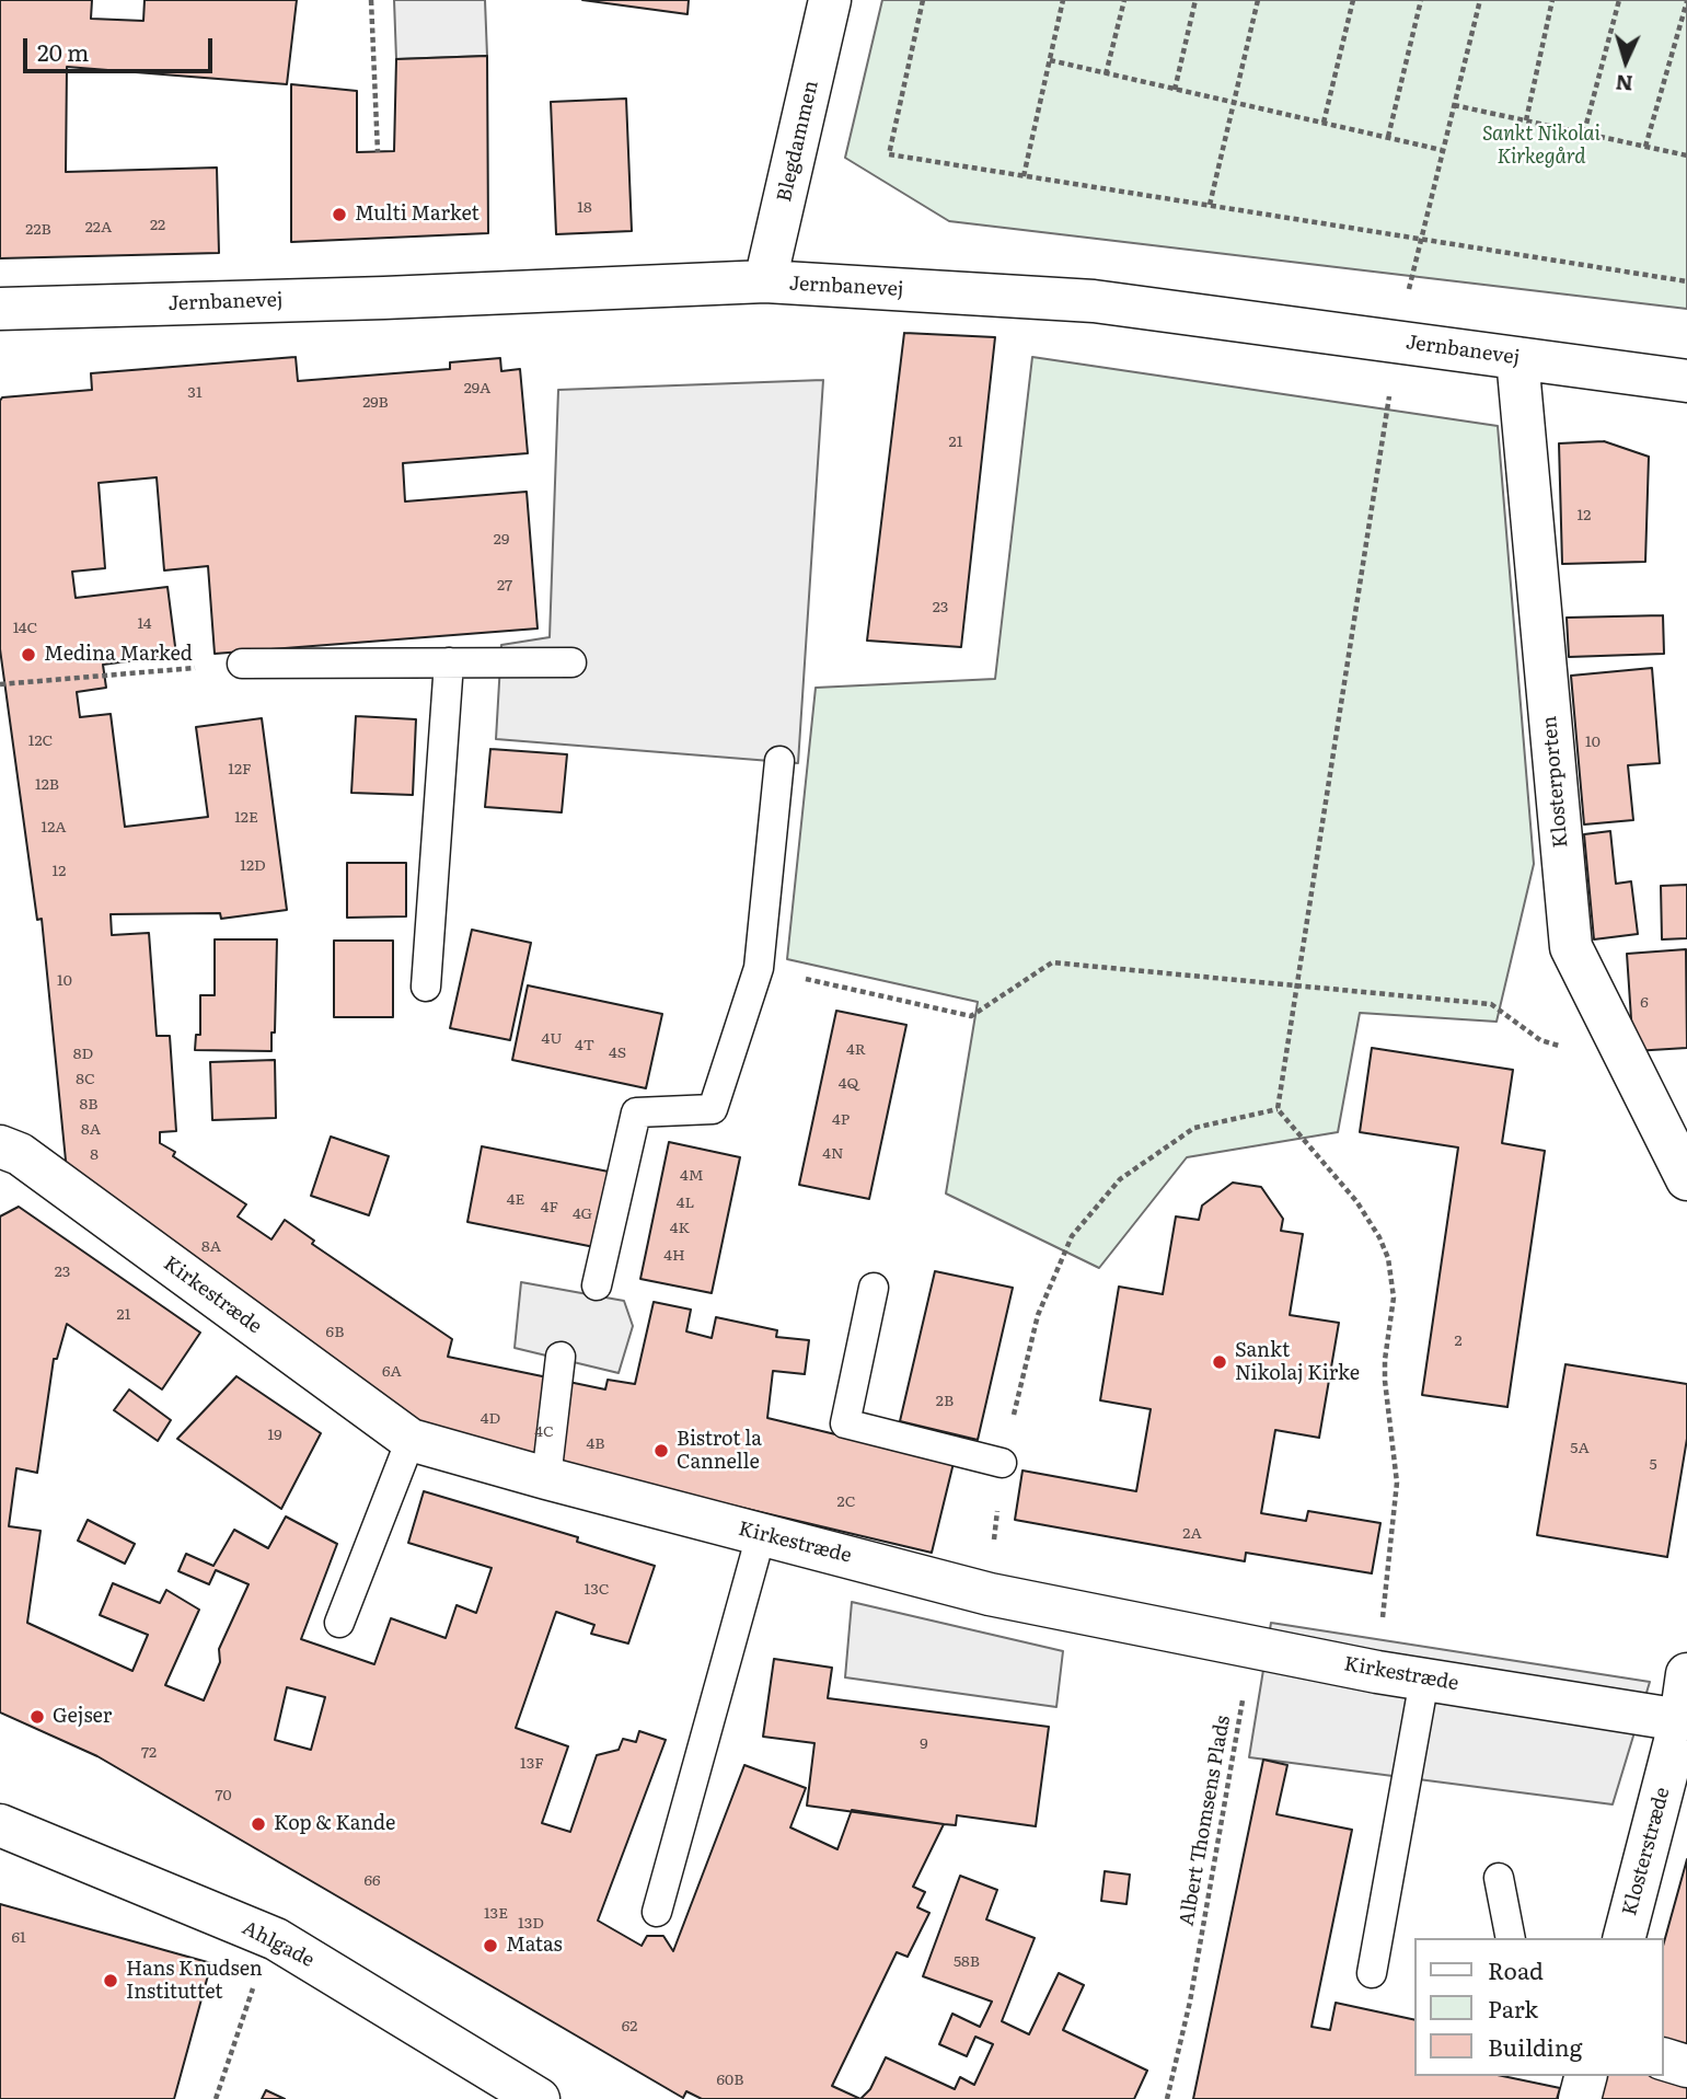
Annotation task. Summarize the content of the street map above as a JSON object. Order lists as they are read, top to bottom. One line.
{"streets":{"street":["Blegdammen","Jernbanevej","Klosterporten","Kirkestræde","Klosterstræde","Ahlgade"],"path":["Albert Thomsens Plads"]},"crossings":[["Blegdammen","Jernbanevej"],["Jernbanevej","Klosterporten"],["Kirkestræde","Albert Thomsens Plads"],["Kirkestræde","Klosterstræde"]],"parks":["Sankt Nikolai Kirkegård"],"places":["Multi Market","Medina Marked","Sankt Nikolaj Kirke","Bistrot la Cannelle","Gejser","Kop & Kande","Matas","Hans Knudsen Instituttet"],"house_numbers":["18","22","22A","22B","29A","31","29B","21","12","29","27","23","14","14C","12C","10","12F","12B","12E","12A","12D","12","10","6","4U","4T","4R","4S","8D","8C","4Q","8B","4P","8A","4N","8","4M","4E","4L","4F","4G","4K","8A","4H","23","21","6B","2","6A","2B","4D","4C","19","4B","5A","5","2C","2A","13C","9","72","13F","70","66","13E","13D","61","58B","62","60B"],"legend":["Road","Park","Building"],"scale_bar":"20 m","north":"bottom"}
